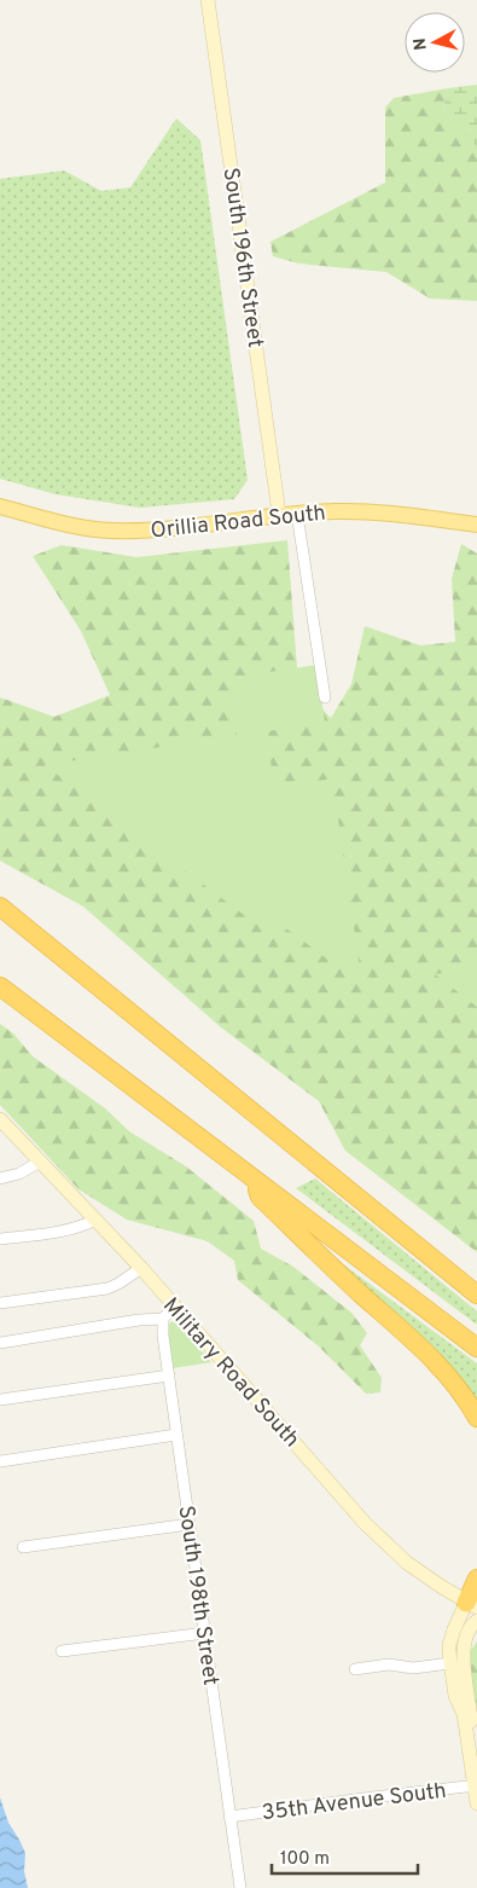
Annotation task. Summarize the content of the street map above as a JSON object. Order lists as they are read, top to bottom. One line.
{"streets":{"main road":["South 196th Street","Orillia Road South","Military Road South"],"street":["South 198th Street","35th Avenue South"]},"crossings":[["South 196th Street","Orillia Road South"],["South 198th Street","35th Avenue South"]],"scale_bar":"100 m","north":"left"}
